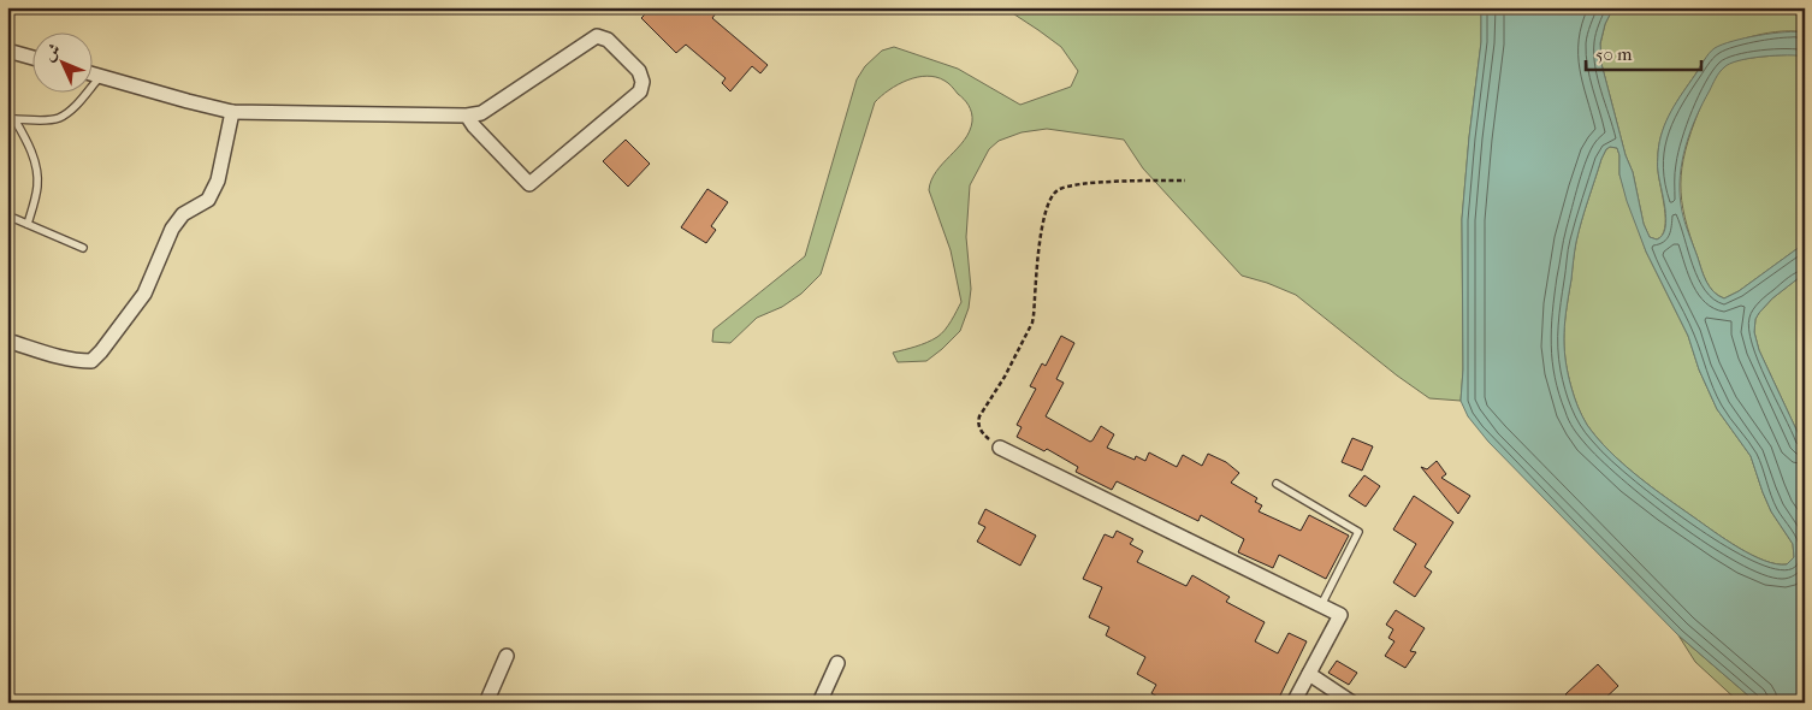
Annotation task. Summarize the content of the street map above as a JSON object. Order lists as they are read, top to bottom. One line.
{"scale_bar":"50 m","north":"top left"}
